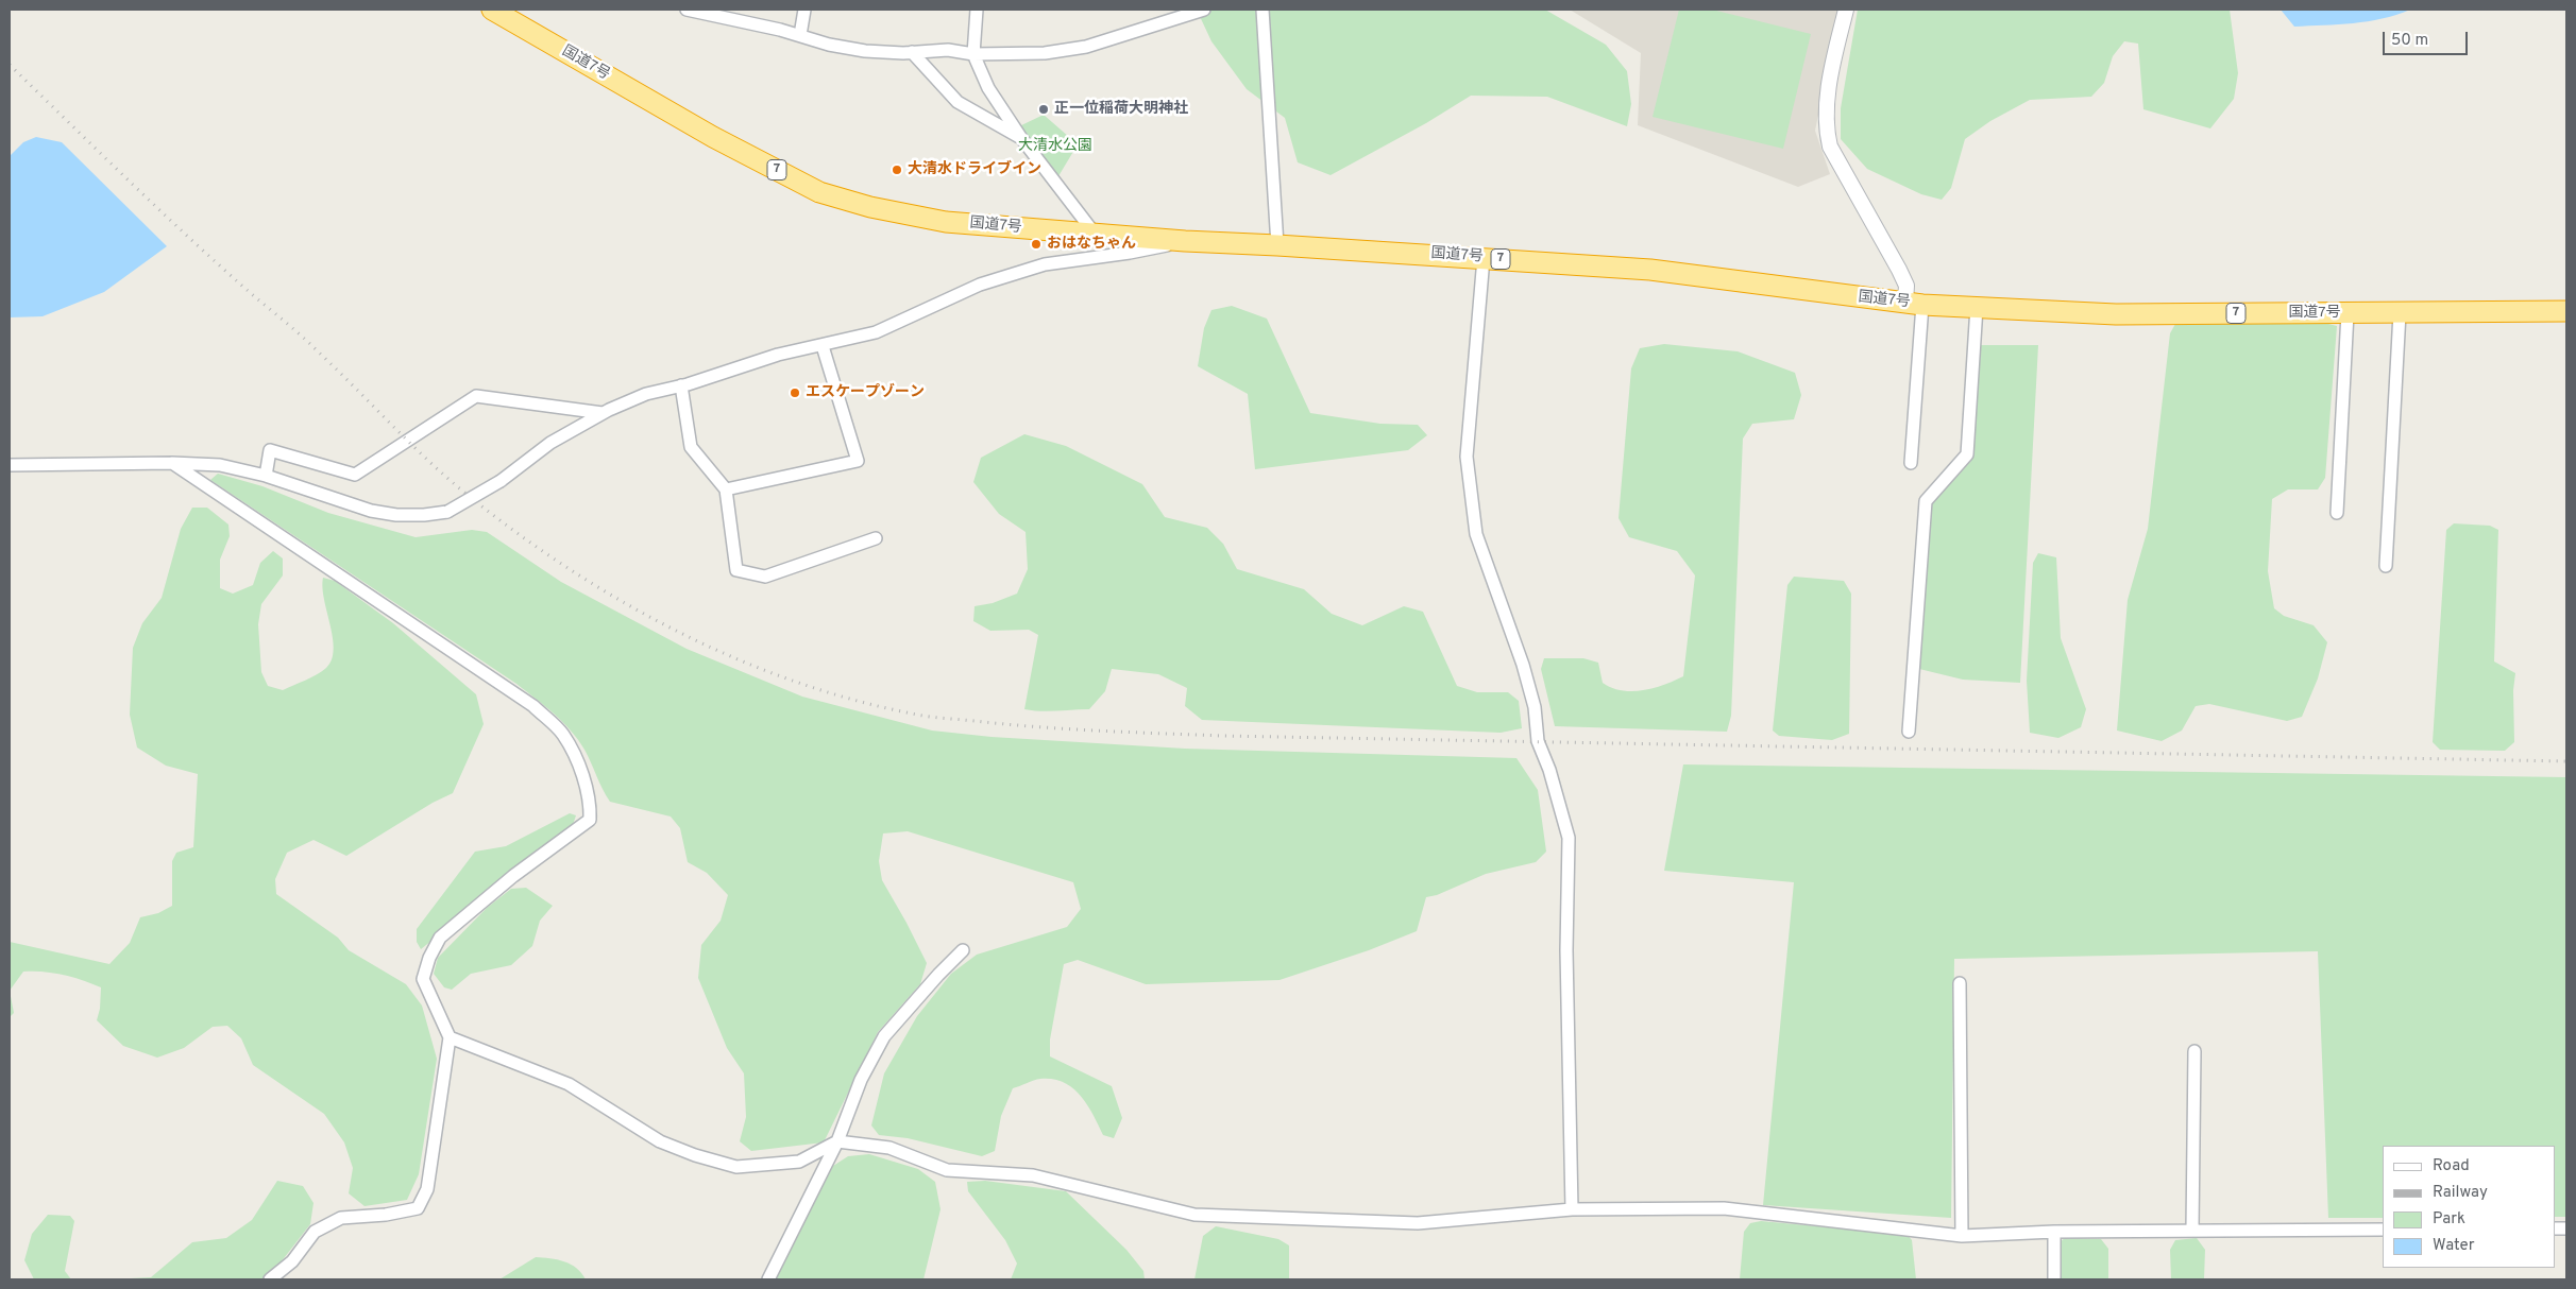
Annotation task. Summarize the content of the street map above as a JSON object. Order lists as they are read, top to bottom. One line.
{"streets":{"highway":["国道7号","7"]},"parks":["大清水公園"],"places":["正一位稲荷大明神社","大清水ドライブイン","おはなちゃん","エスケープゾーン"],"legend":["Road","Railway","Park","Water"],"scale_bar":"50 m"}
